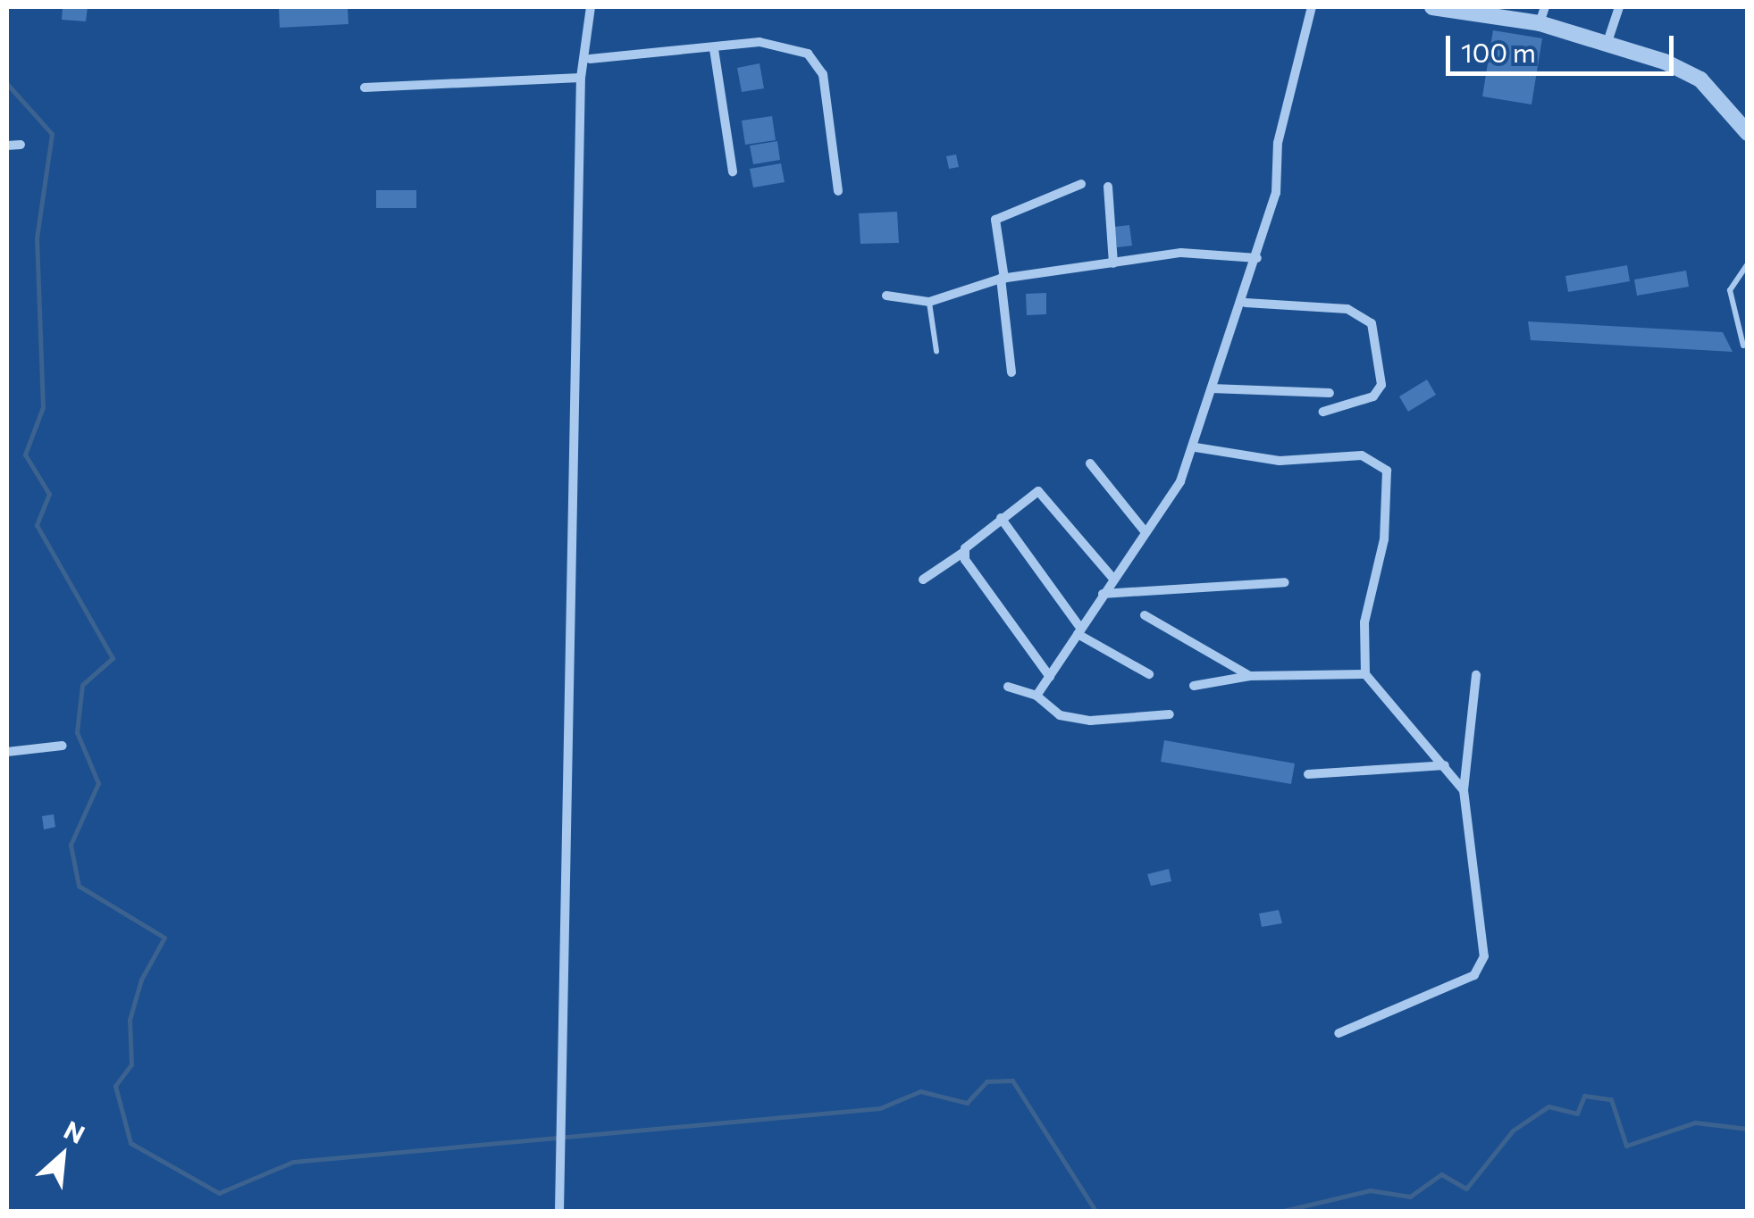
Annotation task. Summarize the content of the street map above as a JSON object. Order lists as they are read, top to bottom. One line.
{"scale_bar":"100 m","north":"top right"}
